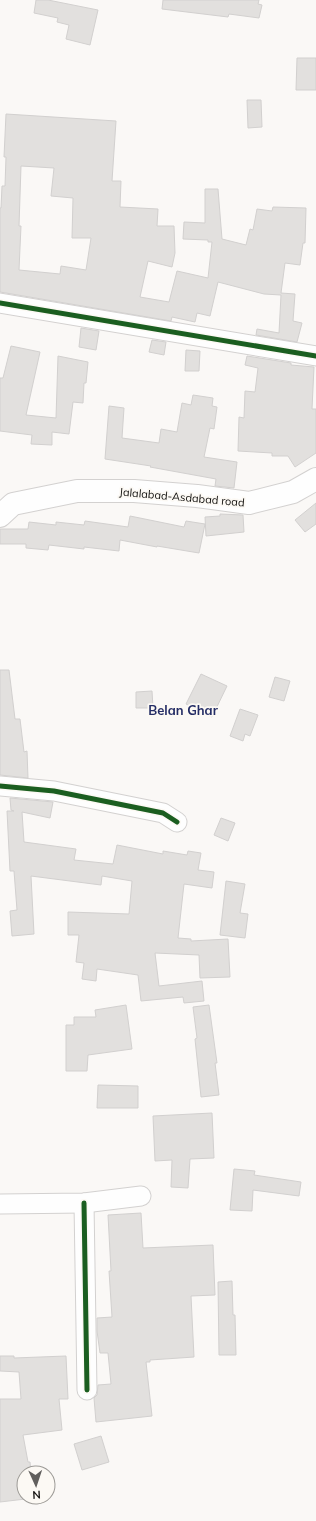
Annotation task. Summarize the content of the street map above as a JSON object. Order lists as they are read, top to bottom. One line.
{"streets":{"main road":["Jalalabad-Asdabad road"]},"districts":["Belan Ghar"],"north":"bottom"}
